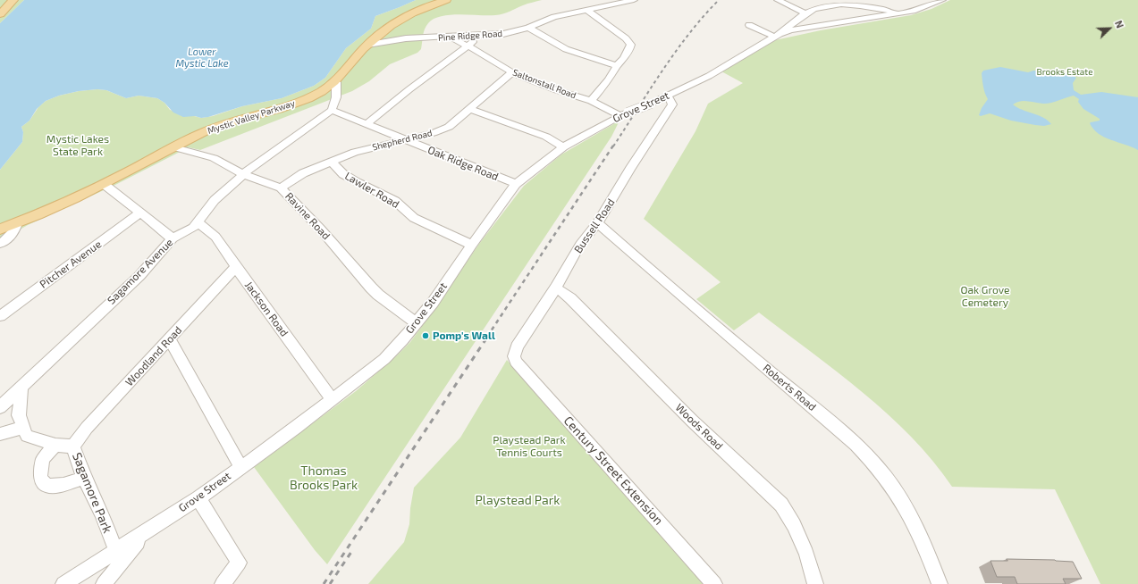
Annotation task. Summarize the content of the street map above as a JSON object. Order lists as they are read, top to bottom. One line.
{"streets":{"main road":["Mystic Valley Parkway"],"street":["Pine Ridge Road","Saltonstall Road","Grove Street","Shepherd Road","Oak Ridge Road","Lawler Road","Ravine Road","Bussell Road","Pitcher Avenue","Sagamore Avenue","Jackson Road","Woodland Road","Roberts Road","Woods Road","Century Street Extension","Sagamore Park"]},"crossings":[["Pine Ridge Road","Saltonstall Road"],["Pine Ridge Road","Mystic Valley Parkway"],["Saltonstall Road","Grove Street"],["Saltonstall Road","Shepherd Road"],["Grove Street","Oak Ridge Road"],["Grove Street","Lawler Road"],["Grove Street","Ravine Road"],["Grove Street","Bussell Road"],["Grove Street","Jackson Road"],["Grove Street","Sagamore Park"],["Mystic Valley Parkway","Ravine Road"],["Shepherd Road","Oak Ridge Road"],["Shepherd Road","Lawler Road"],["Shepherd Road","Ravine Road"],["Oak Ridge Road","Sagamore Avenue"],["Ravine Road","Sagamore Avenue"],["Bussell Road","Roberts Road"],["Bussell Road","Woods Road"],["Bussell Road","Century Street Extension"],["Sagamore Avenue","Jackson Road"],["Jackson Road","Woodland Road"],["Woodland Road","Sagamore Park"]],"water":["Lower Mystic Lake"],"parks":["Brooks Estate","Mystic Lakes State Park","Oak Grove Cemetery","Playstead Park Tennis Courts","Thomas Brooks Park","Playstead Park"],"places":["Pomp's Wall"],"north":"top right"}
